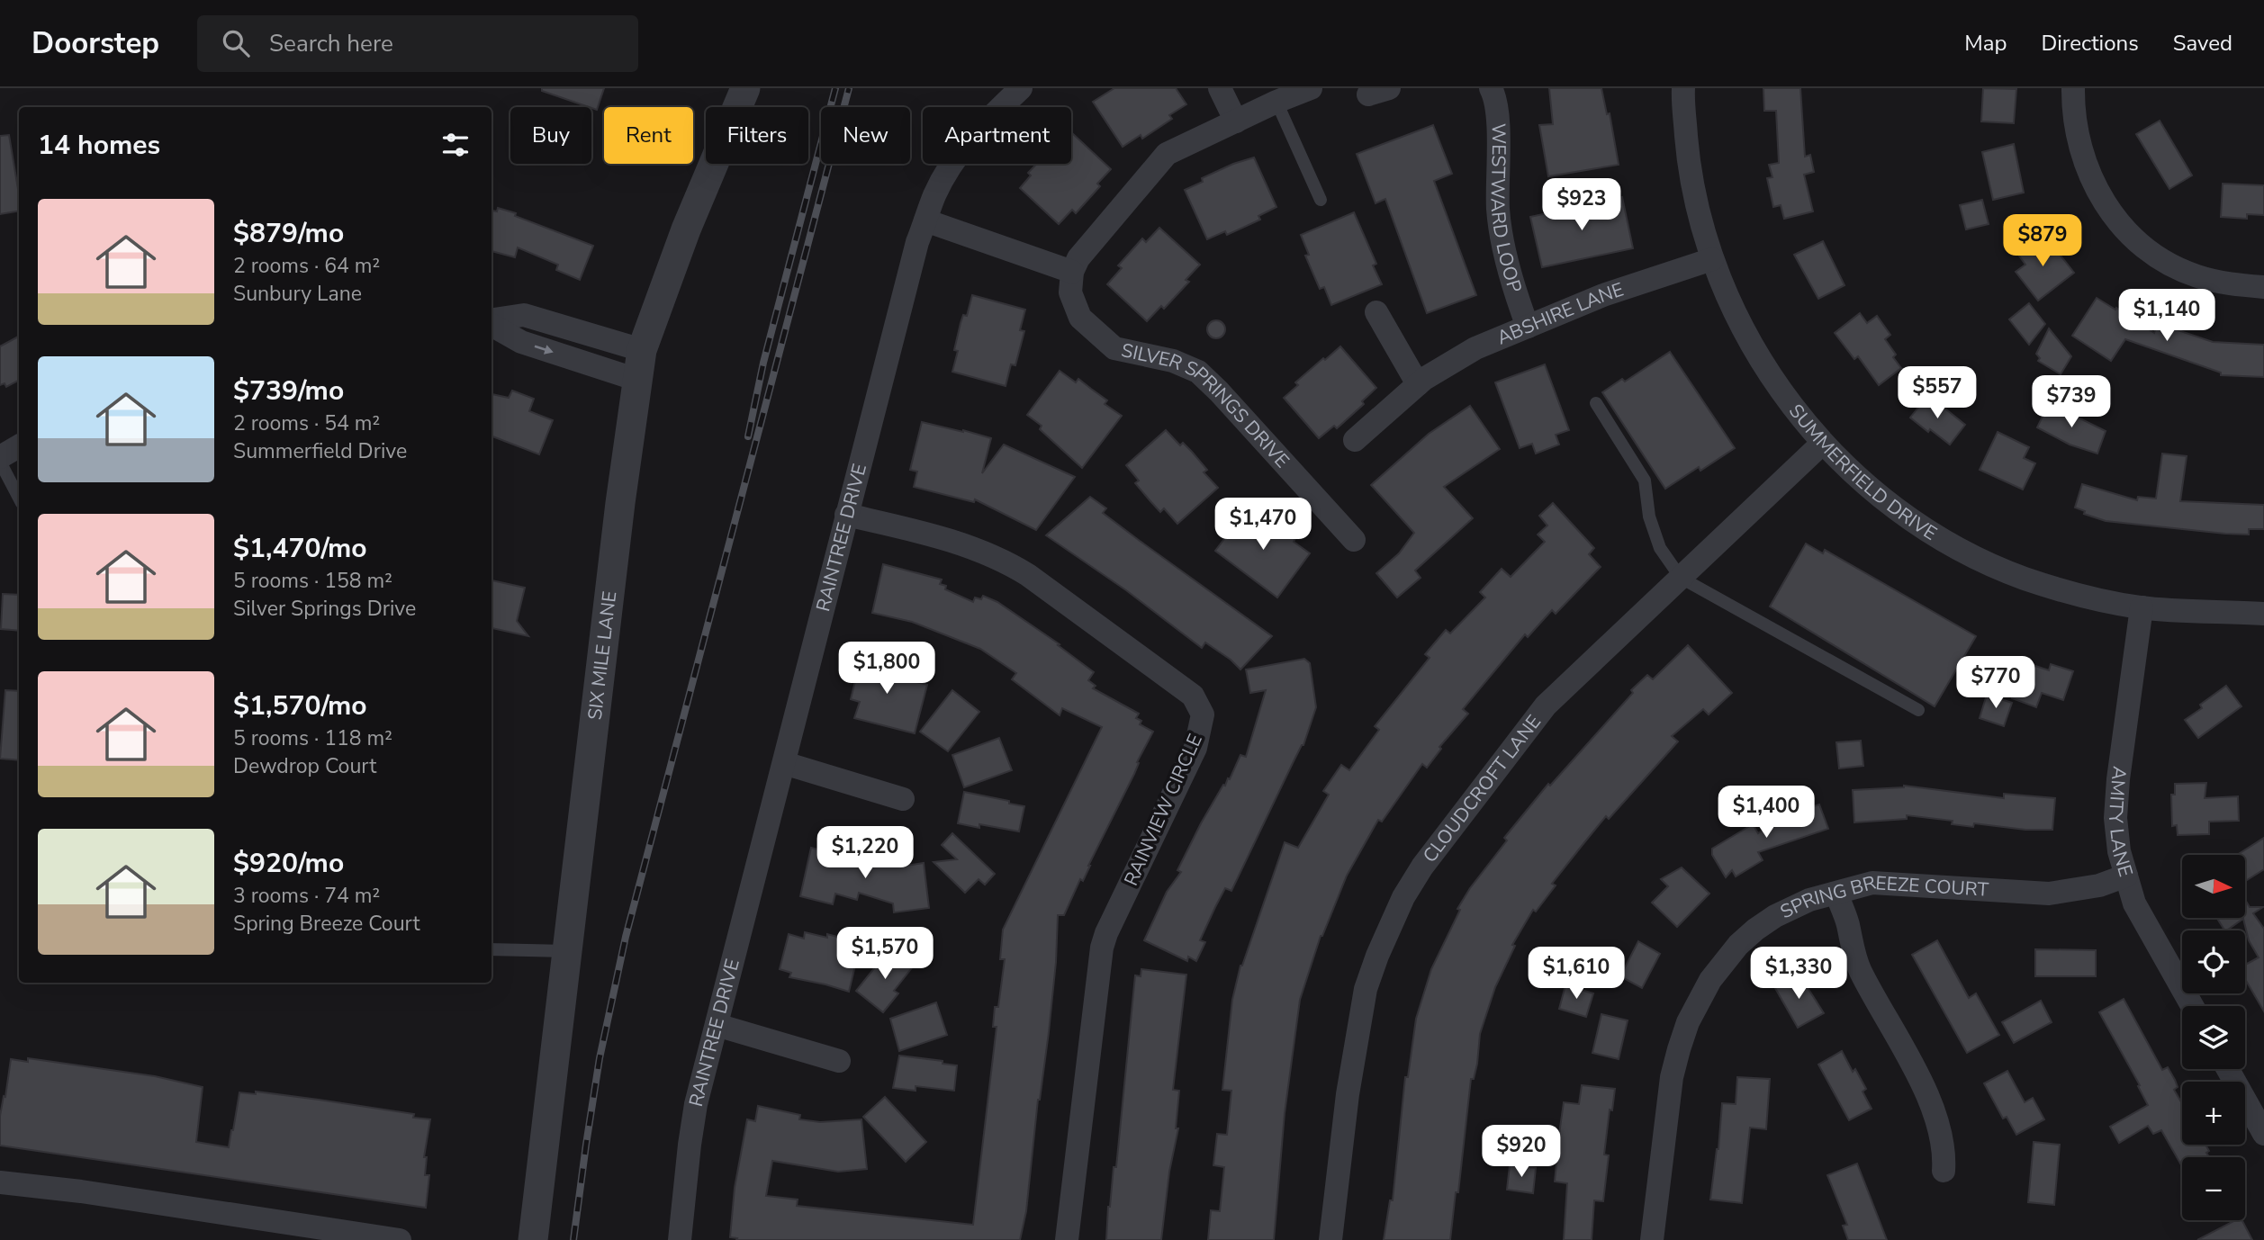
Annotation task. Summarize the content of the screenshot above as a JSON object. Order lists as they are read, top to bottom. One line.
{"streets":{"street":["WESTWARD LOOP","ABSHIRE LANE","SILVER SPRINGS DRIVE","SUMMERFIELD DRIVE","RAINTREE DRIVE","SIX MILE LANE","CLOUDCROFT LANE","RAINVIEW CIRCLE","AMITY LANE","SPRING BREEZE COURT"]},"crossings":[["WESTWARD LOOP","ABSHIRE LANE"],["ABSHIRE LANE","SUMMERFIELD DRIVE"],["SUMMERFIELD DRIVE","CLOUDCROFT LANE"],["SUMMERFIELD DRIVE","AMITY LANE"],["RAINTREE DRIVE","RAINVIEW CIRCLE"],["AMITY LANE","SPRING BREEZE COURT"]],"north":"right","page":{"header":"Doorstep","search":"Search here","nav":["Map","Directions","Saved"],"chip":["Buy","Rent","Filters","New","Apartment"],"heading":"14 homes","price":["$923","$879","$1,140","$557","$739","$1,470","$1,800","$770","$1,400","$1,220","$1,570","$1,610","$1,330","$920"],"list":[{"name":"$879/mo","note":"2 rooms · 64 m² · Sunbury Lane"},{"name":"$739/mo","note":"2 rooms · 54 m² · Summerfield Drive"},{"name":"$1,470/mo","note":"5 rooms · 158 m² · Silver Springs Drive"},{"name":"$1,570/mo","note":"5 rooms · 118 m² · Dewdrop Court"},{"name":"$920/mo","note":"3 rooms · 74 m² · Spring Breeze Court"}],"map_buttons":["+","−"]}}
